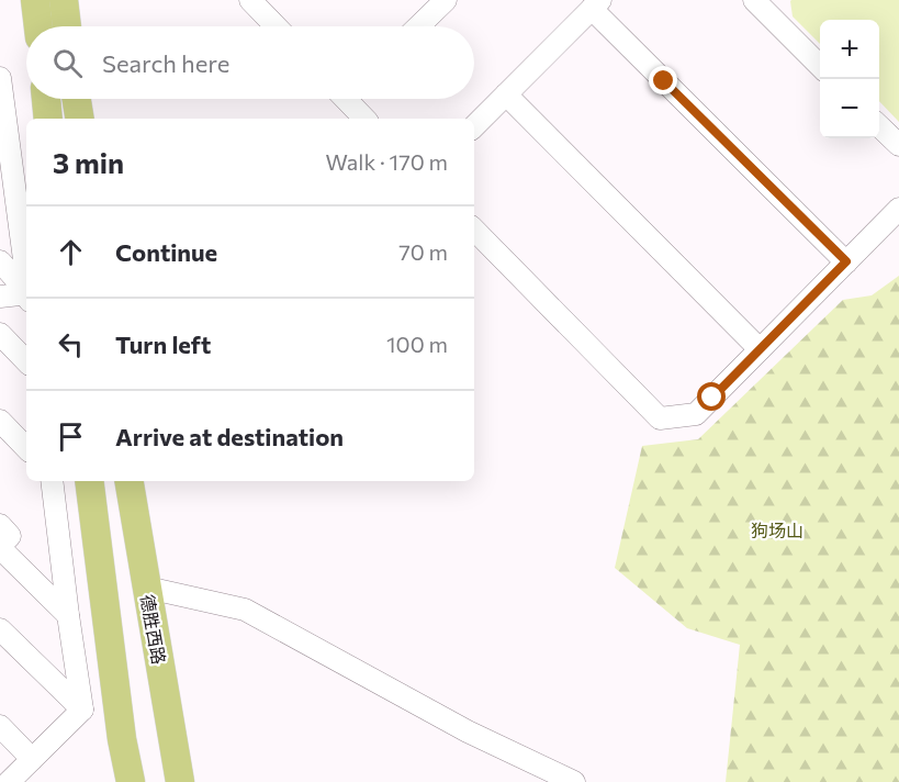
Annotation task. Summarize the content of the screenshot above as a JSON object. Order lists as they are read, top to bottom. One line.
{"streets":{"main road":["德胜西路"]},"parks":["狗场山"],"page":{"map_buttons":["+","−"],"search":"Search here","heading":["3 min","Walk · 170 m"],"list":[["Continue","70 m"],["Turn left","100 m"],"Arrive at destination"]}}
